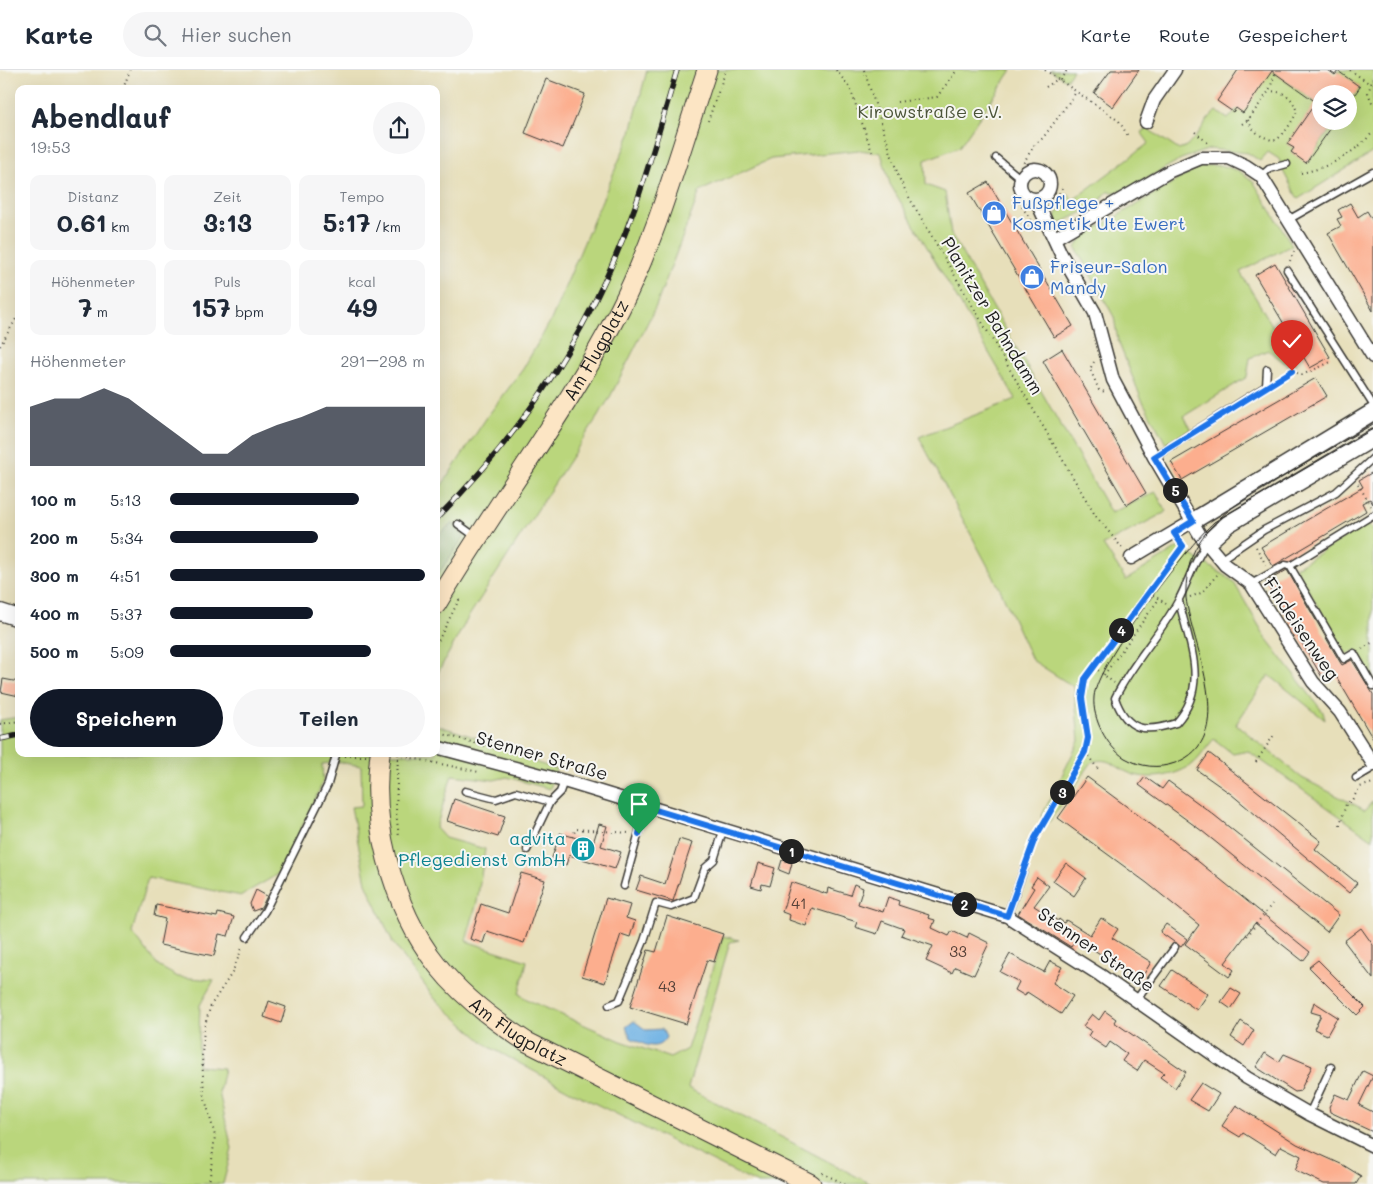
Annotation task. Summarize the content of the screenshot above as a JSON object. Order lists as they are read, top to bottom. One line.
{"streets":{"main road":["Am Flugplatz"],"street":["Findeisenweg","Stenner Straße"],"path":["Planitzer Bahndamm"]},"parks":["Kirowstraße e.V."],"places":{"shop":["Fußpflege + Kosmetik Ute Ewert","Friseur-Salon Mandy"],"building":["advita Pflegedienst GmbH"]},"house_numbers":["41","33","43"],"page":{"header":"Karte","search":"Hier suchen","nav":["Karte","Route","Gespeichert"],"heading":["Abendlauf","19:53"],"stats":[["Distanz","0.61 km"],["Zeit","3:13"],["Tempo","5:17 /km"],["Höhenmeter","7 m"],["Puls","157 bpm"],["kcal","49"]],"chart":["Höhenmeter","291–298 m"],"pins":["5","4","3","1","2"],"list":[{"name":"100 m","note":"5:13"},{"name":"200 m","note":"5:34"},{"name":"300 m","note":"4:51"},{"name":"400 m","note":"5:37"},{"name":"500 m","note":"5:09"}],"buttons":["Speichern","Teilen"]}}
